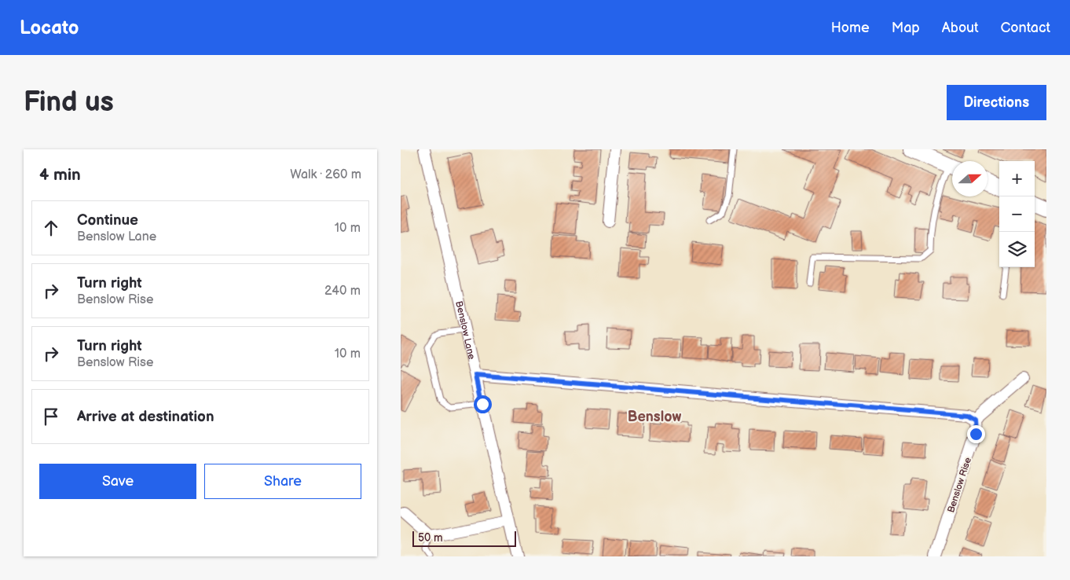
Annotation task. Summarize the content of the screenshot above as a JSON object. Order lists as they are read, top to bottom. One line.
{"streets":{"street":["Benslow Lane","Benslow Rise"]},"districts":["Benslow"],"scale_bar":"50 m","north":"right","page":{"header":"Locato","nav":["Home","Map","About","Contact"],"buttons":["Directions",["Save","Share"]],"title":"Find us","heading":["4 min","Walk · 260 m"],"map_buttons":["+","−"],"list":[["Continue","Benslow Lane","10 m"],["Turn right","Benslow Rise","240 m"],["Turn right","Benslow Rise","10 m"],"Arrive at destination"],"scale":"50 m"}}
